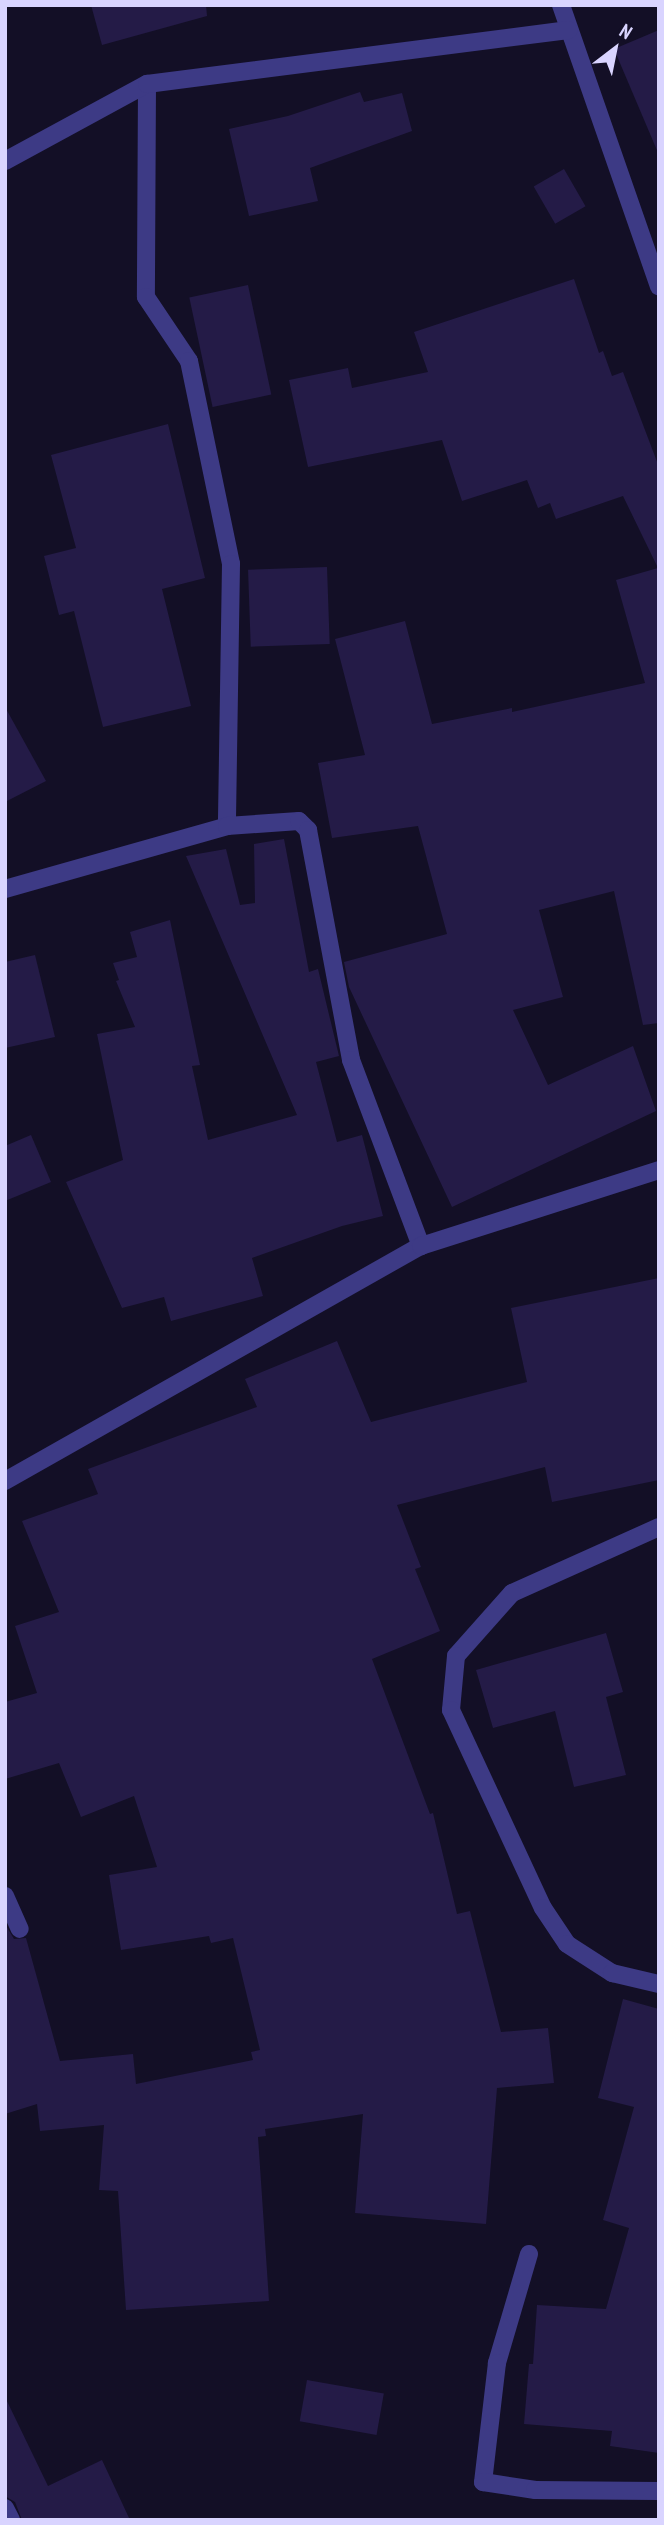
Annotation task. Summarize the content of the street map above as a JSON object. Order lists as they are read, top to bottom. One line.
{"north":"top right"}
